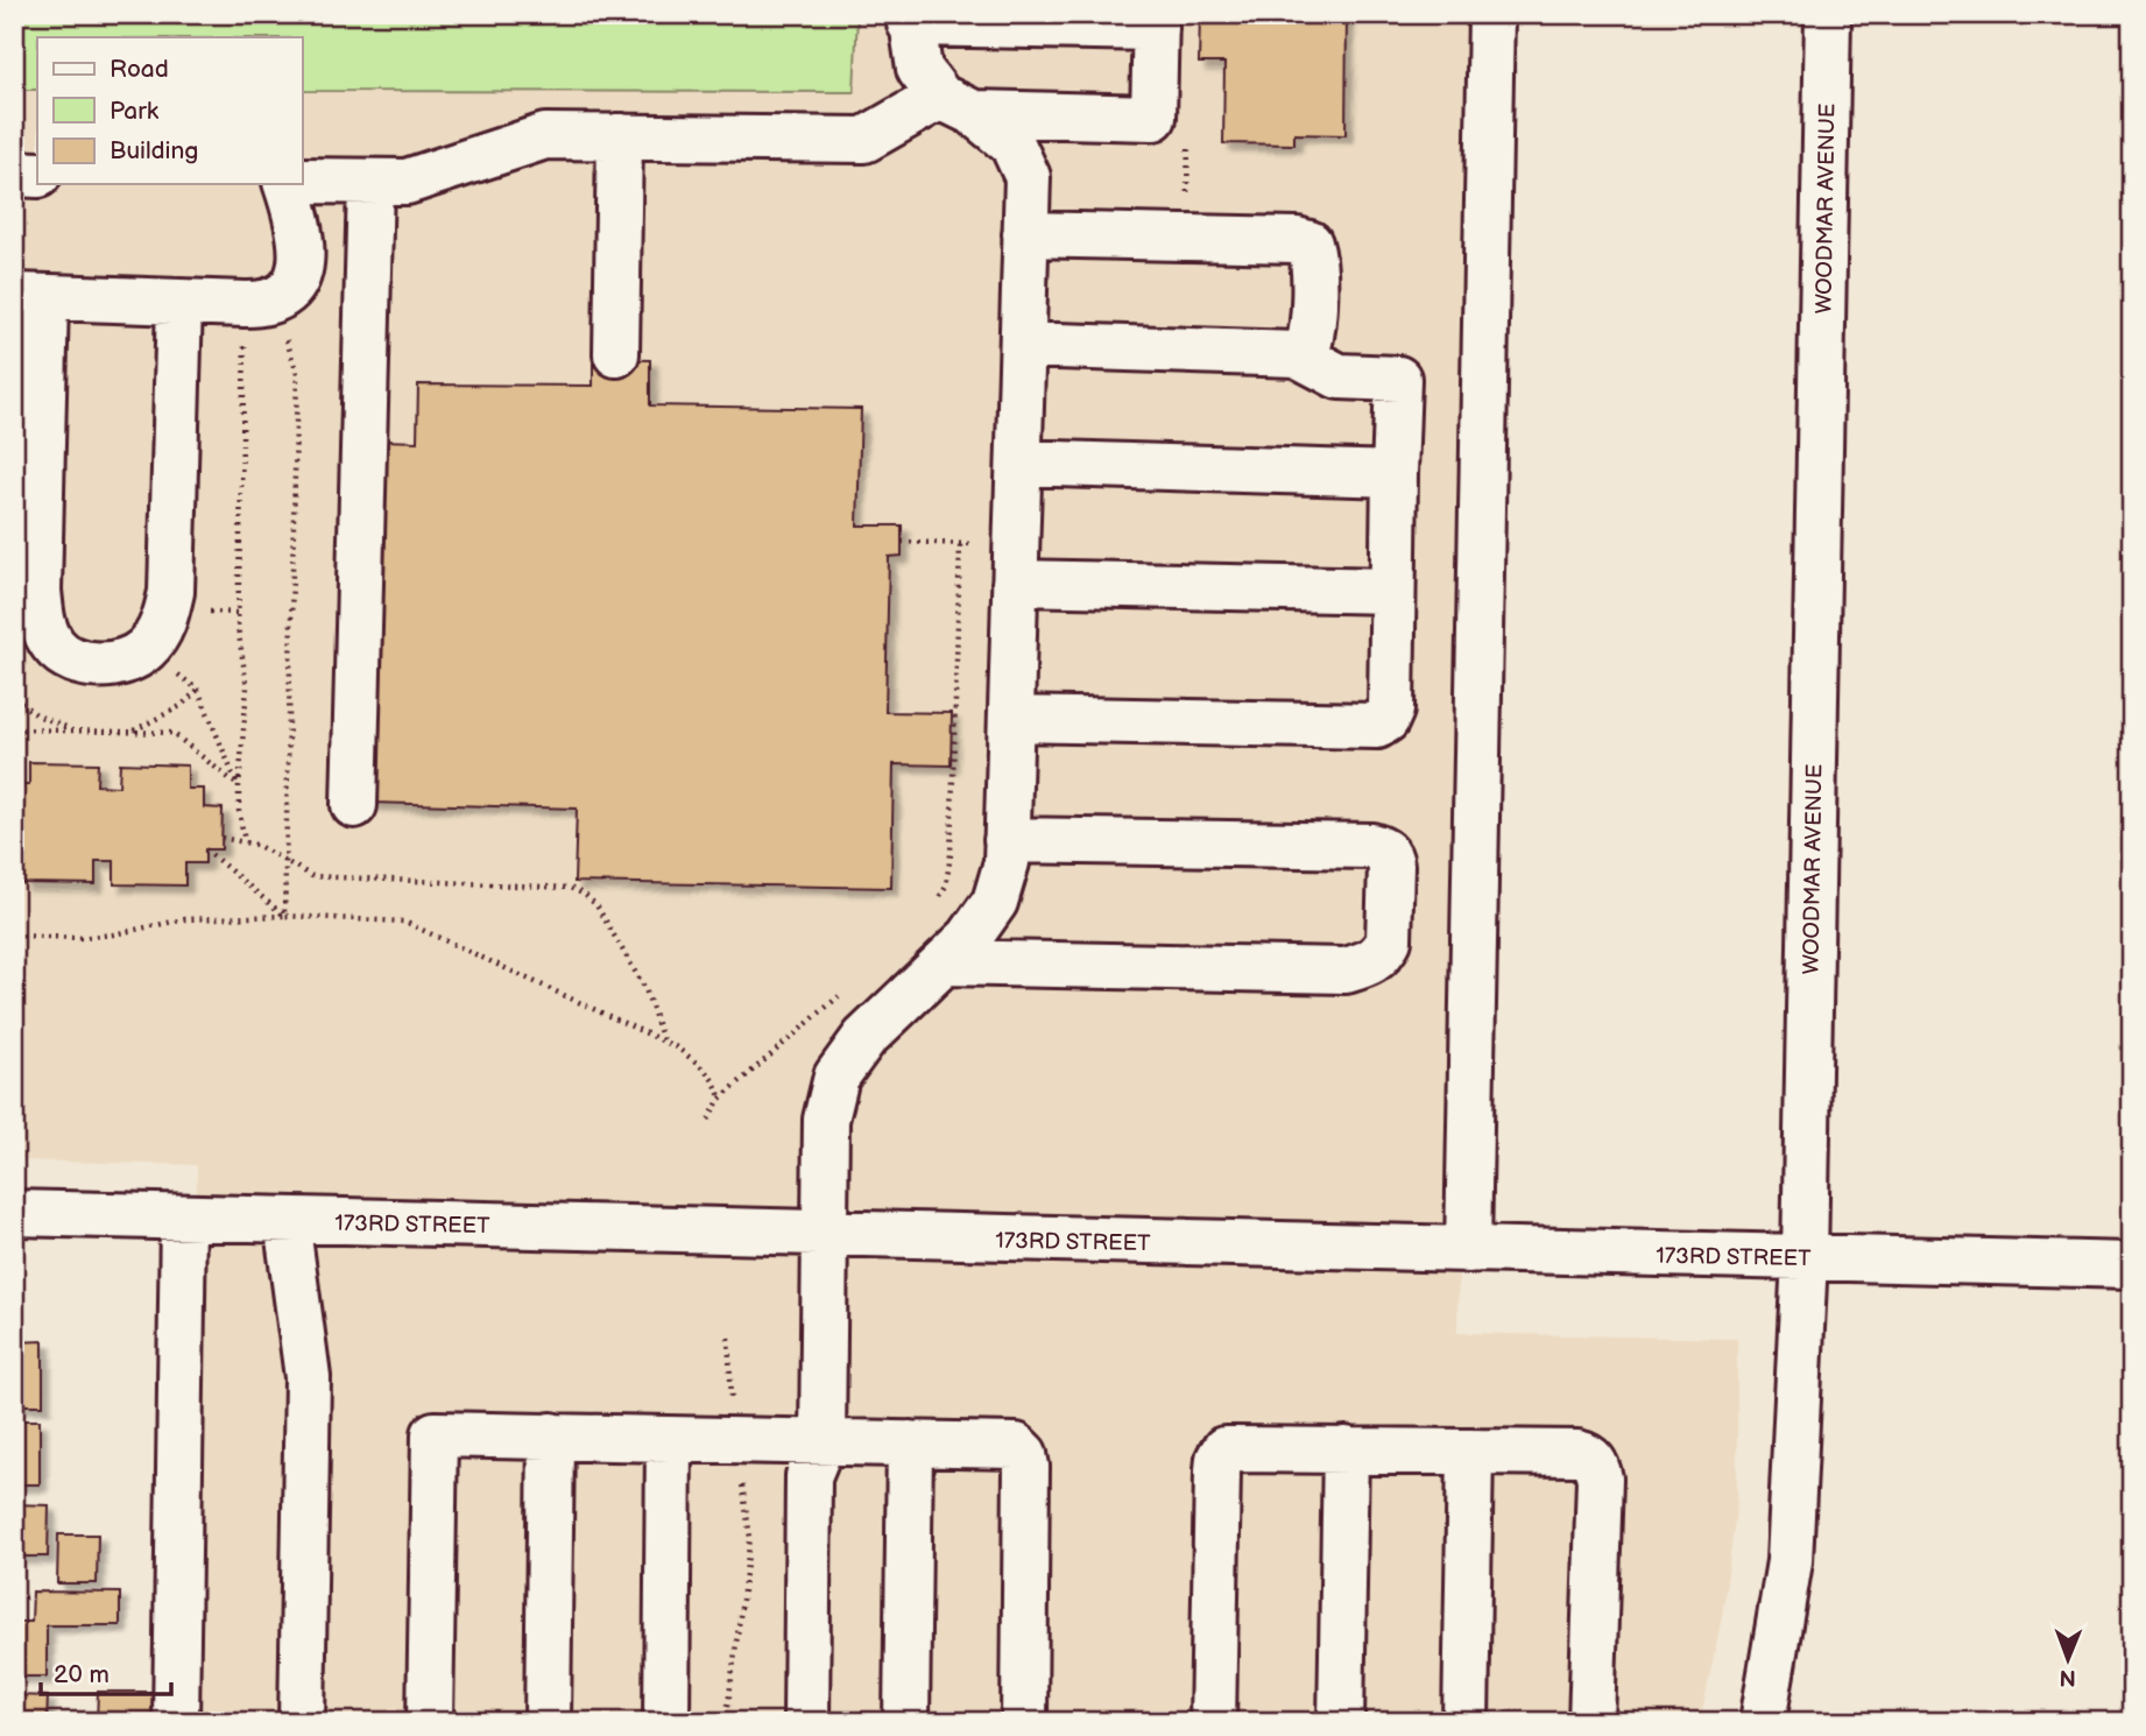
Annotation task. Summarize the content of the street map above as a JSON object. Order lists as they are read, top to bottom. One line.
{"streets":{"street":["WOODMAR AVENUE","173RD STREET"]},"crossings":[["WOODMAR AVENUE","173RD STREET"]],"legend":["Road","Park","Building"],"scale_bar":"20 m","north":"bottom"}
